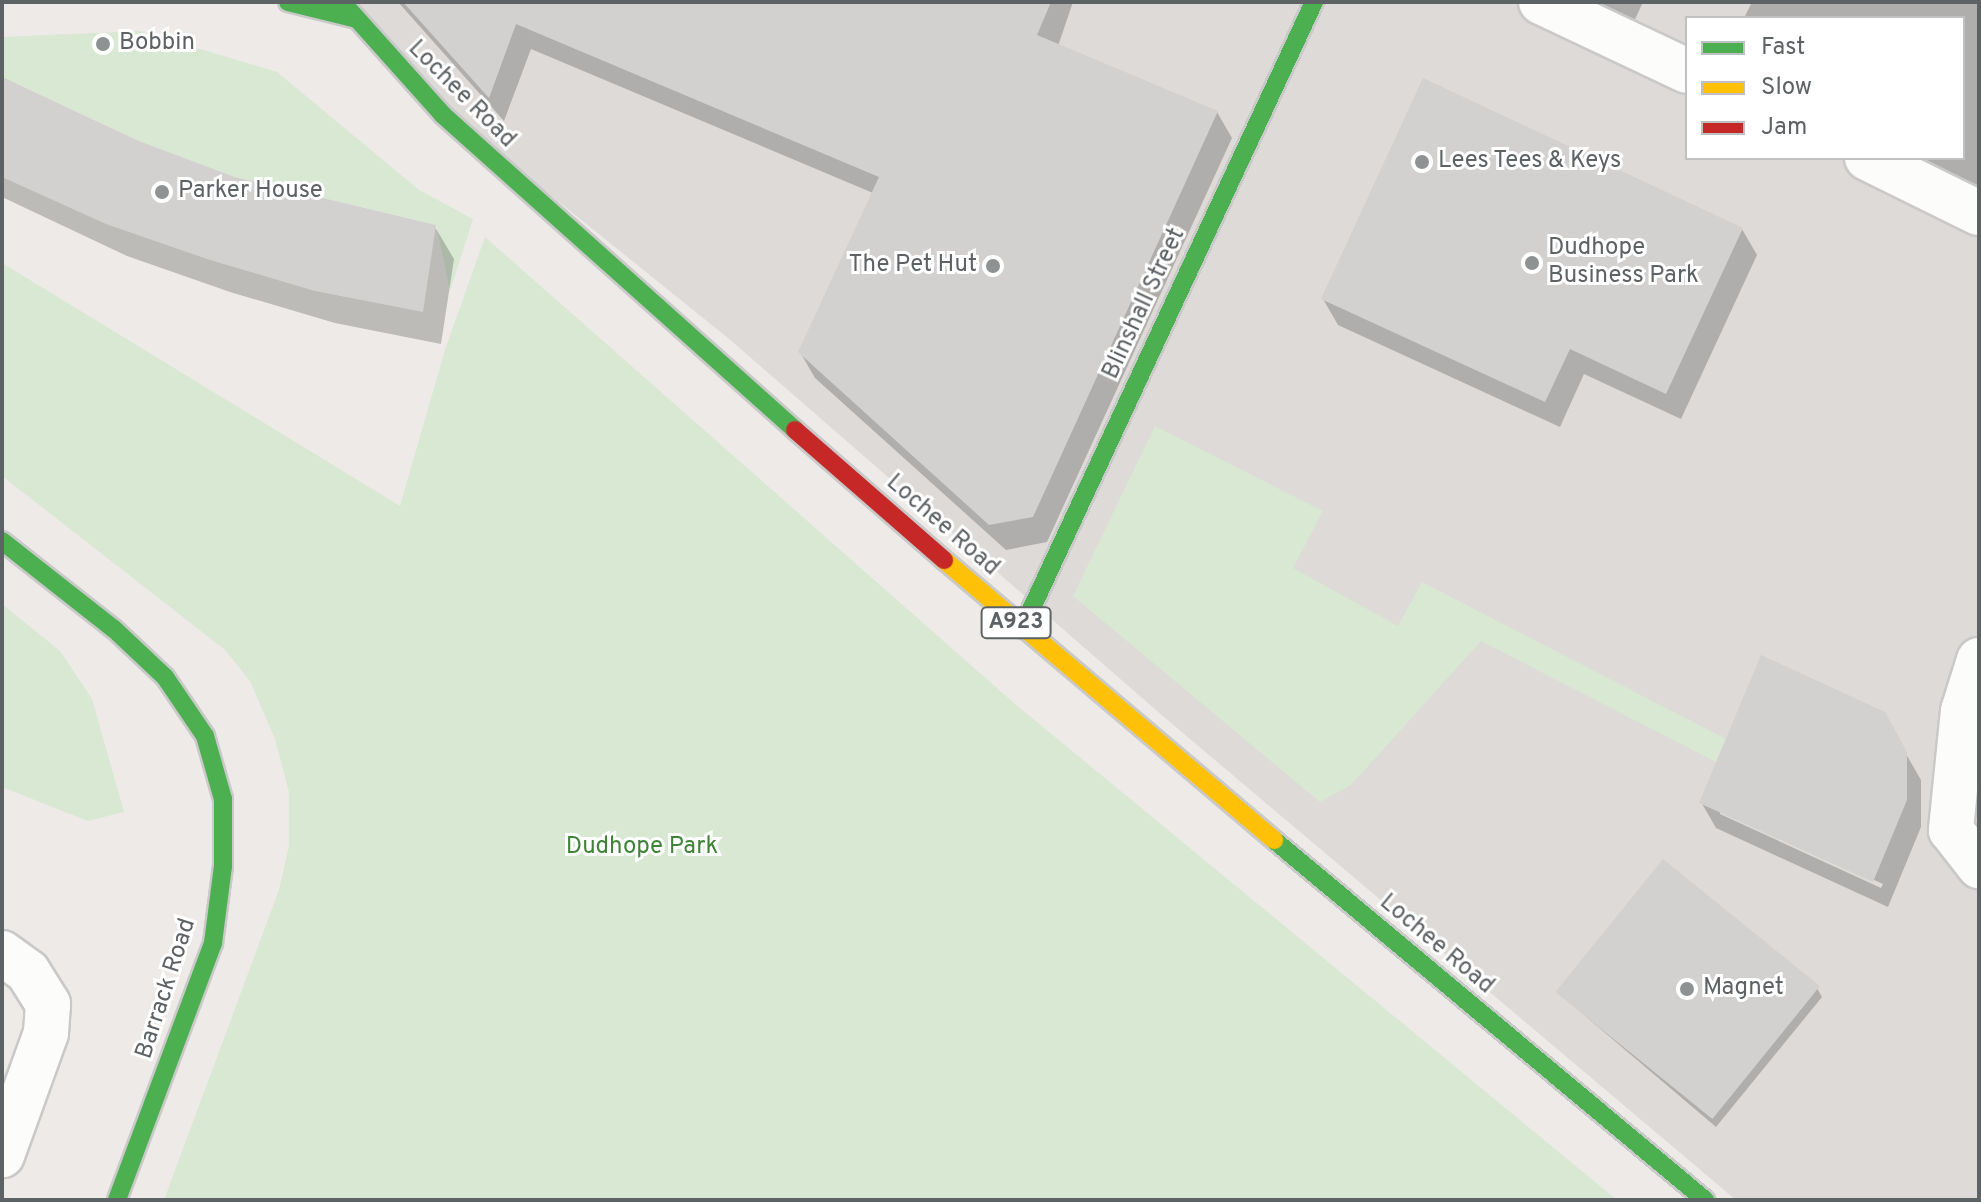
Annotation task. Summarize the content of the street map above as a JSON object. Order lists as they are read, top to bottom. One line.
{"streets":{"main road":["Lochee Road","Blinshall Street","A923","Barrack Road"]},"crossings":[["Lochee Road","Blinshall Street"]],"parks":["Dudhope Park"],"places":["Bobbin","Lees Tees & Keys","Parker House","Dudhope Business Park","The Pet Hut","Magnet"],"legend":["Fast","Slow","Jam"]}
